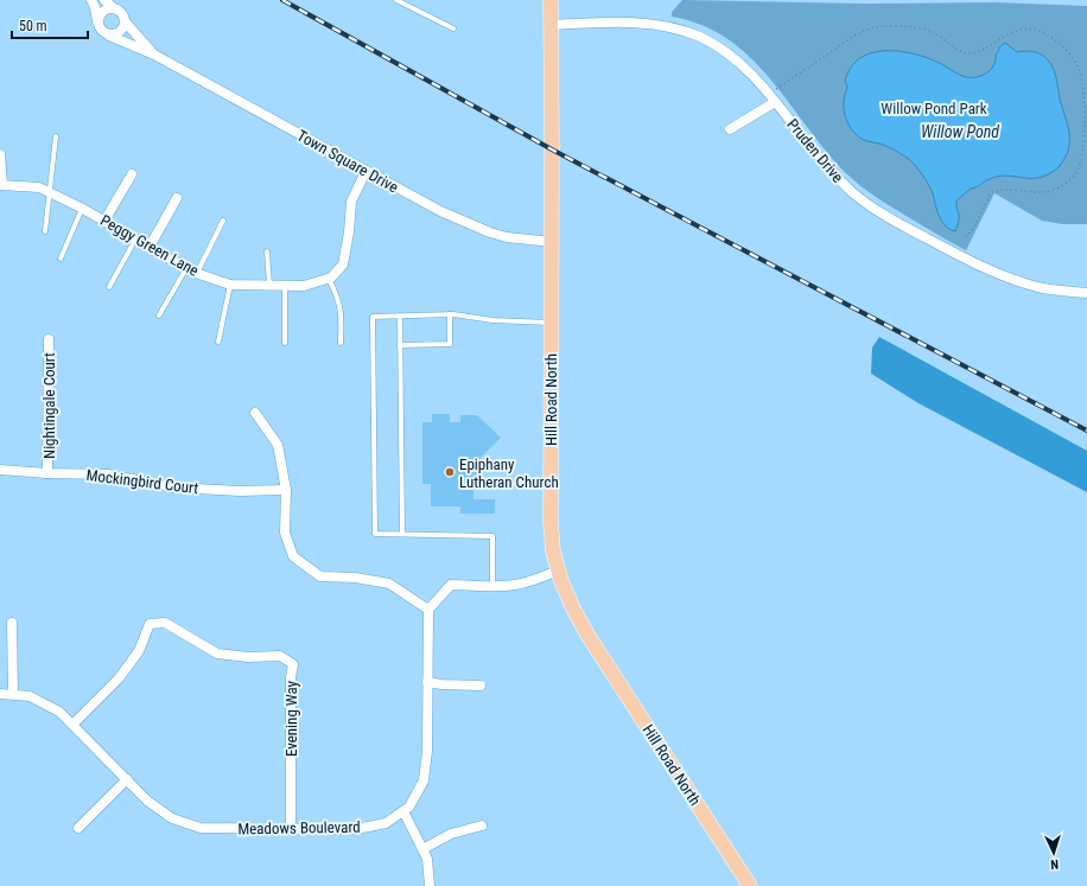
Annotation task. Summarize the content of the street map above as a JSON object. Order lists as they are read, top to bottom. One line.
{"streets":{"main road":["Hill Road North"],"street":["Pruden Drive","Town Square Drive","Peggy Green Lane","Nightingale Court","Mockingbird Court","Evening Way","Meadows Boulevard"]},"crossings":[["Pruden Drive","Hill Road North"],["Town Square Drive","Hill Road North"],["Nightingale Court","Mockingbird Court"],["Evening Way","Meadows Boulevard"]],"water":["Willow Pond"],"parks":["Willow Pond Park"],"places":["Epiphany Lutheran Church"],"scale_bar":"50 m","north":"bottom"}
